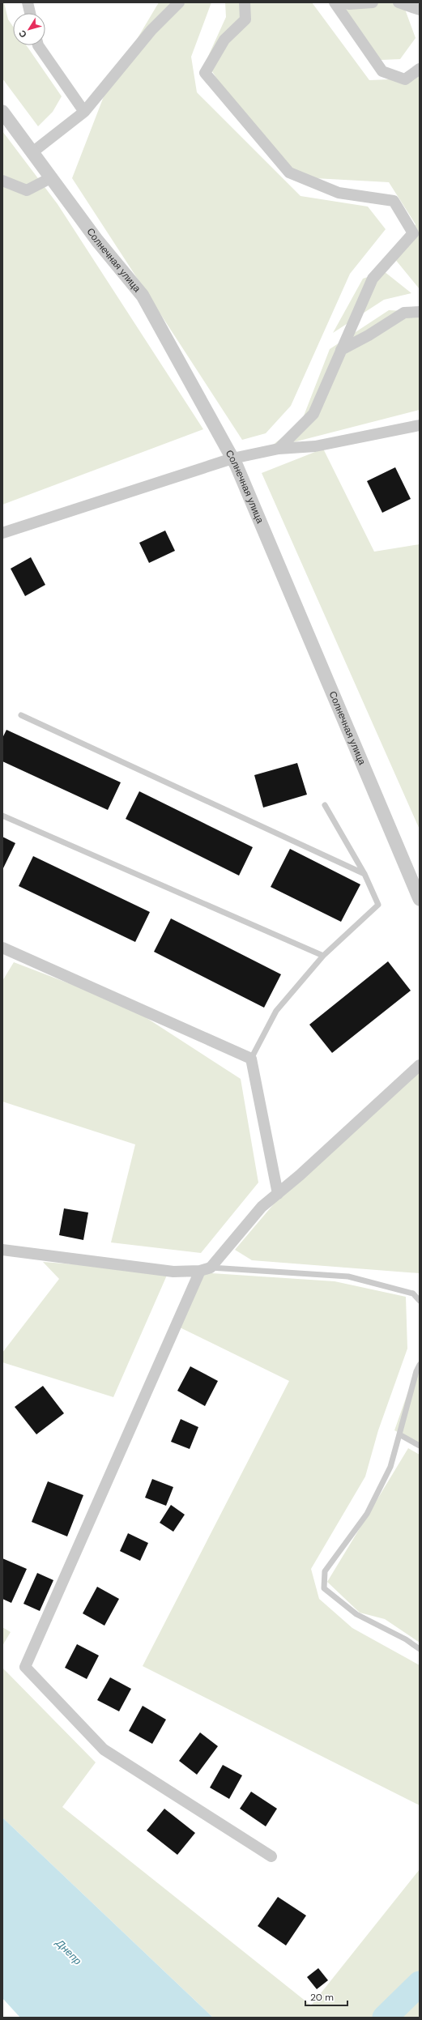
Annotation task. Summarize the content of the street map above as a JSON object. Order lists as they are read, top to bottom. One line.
{"streets":{"street":["Солнечная улица"]},"water":["Днепр"],"scale_bar":"20 m","north":"bottom left"}
